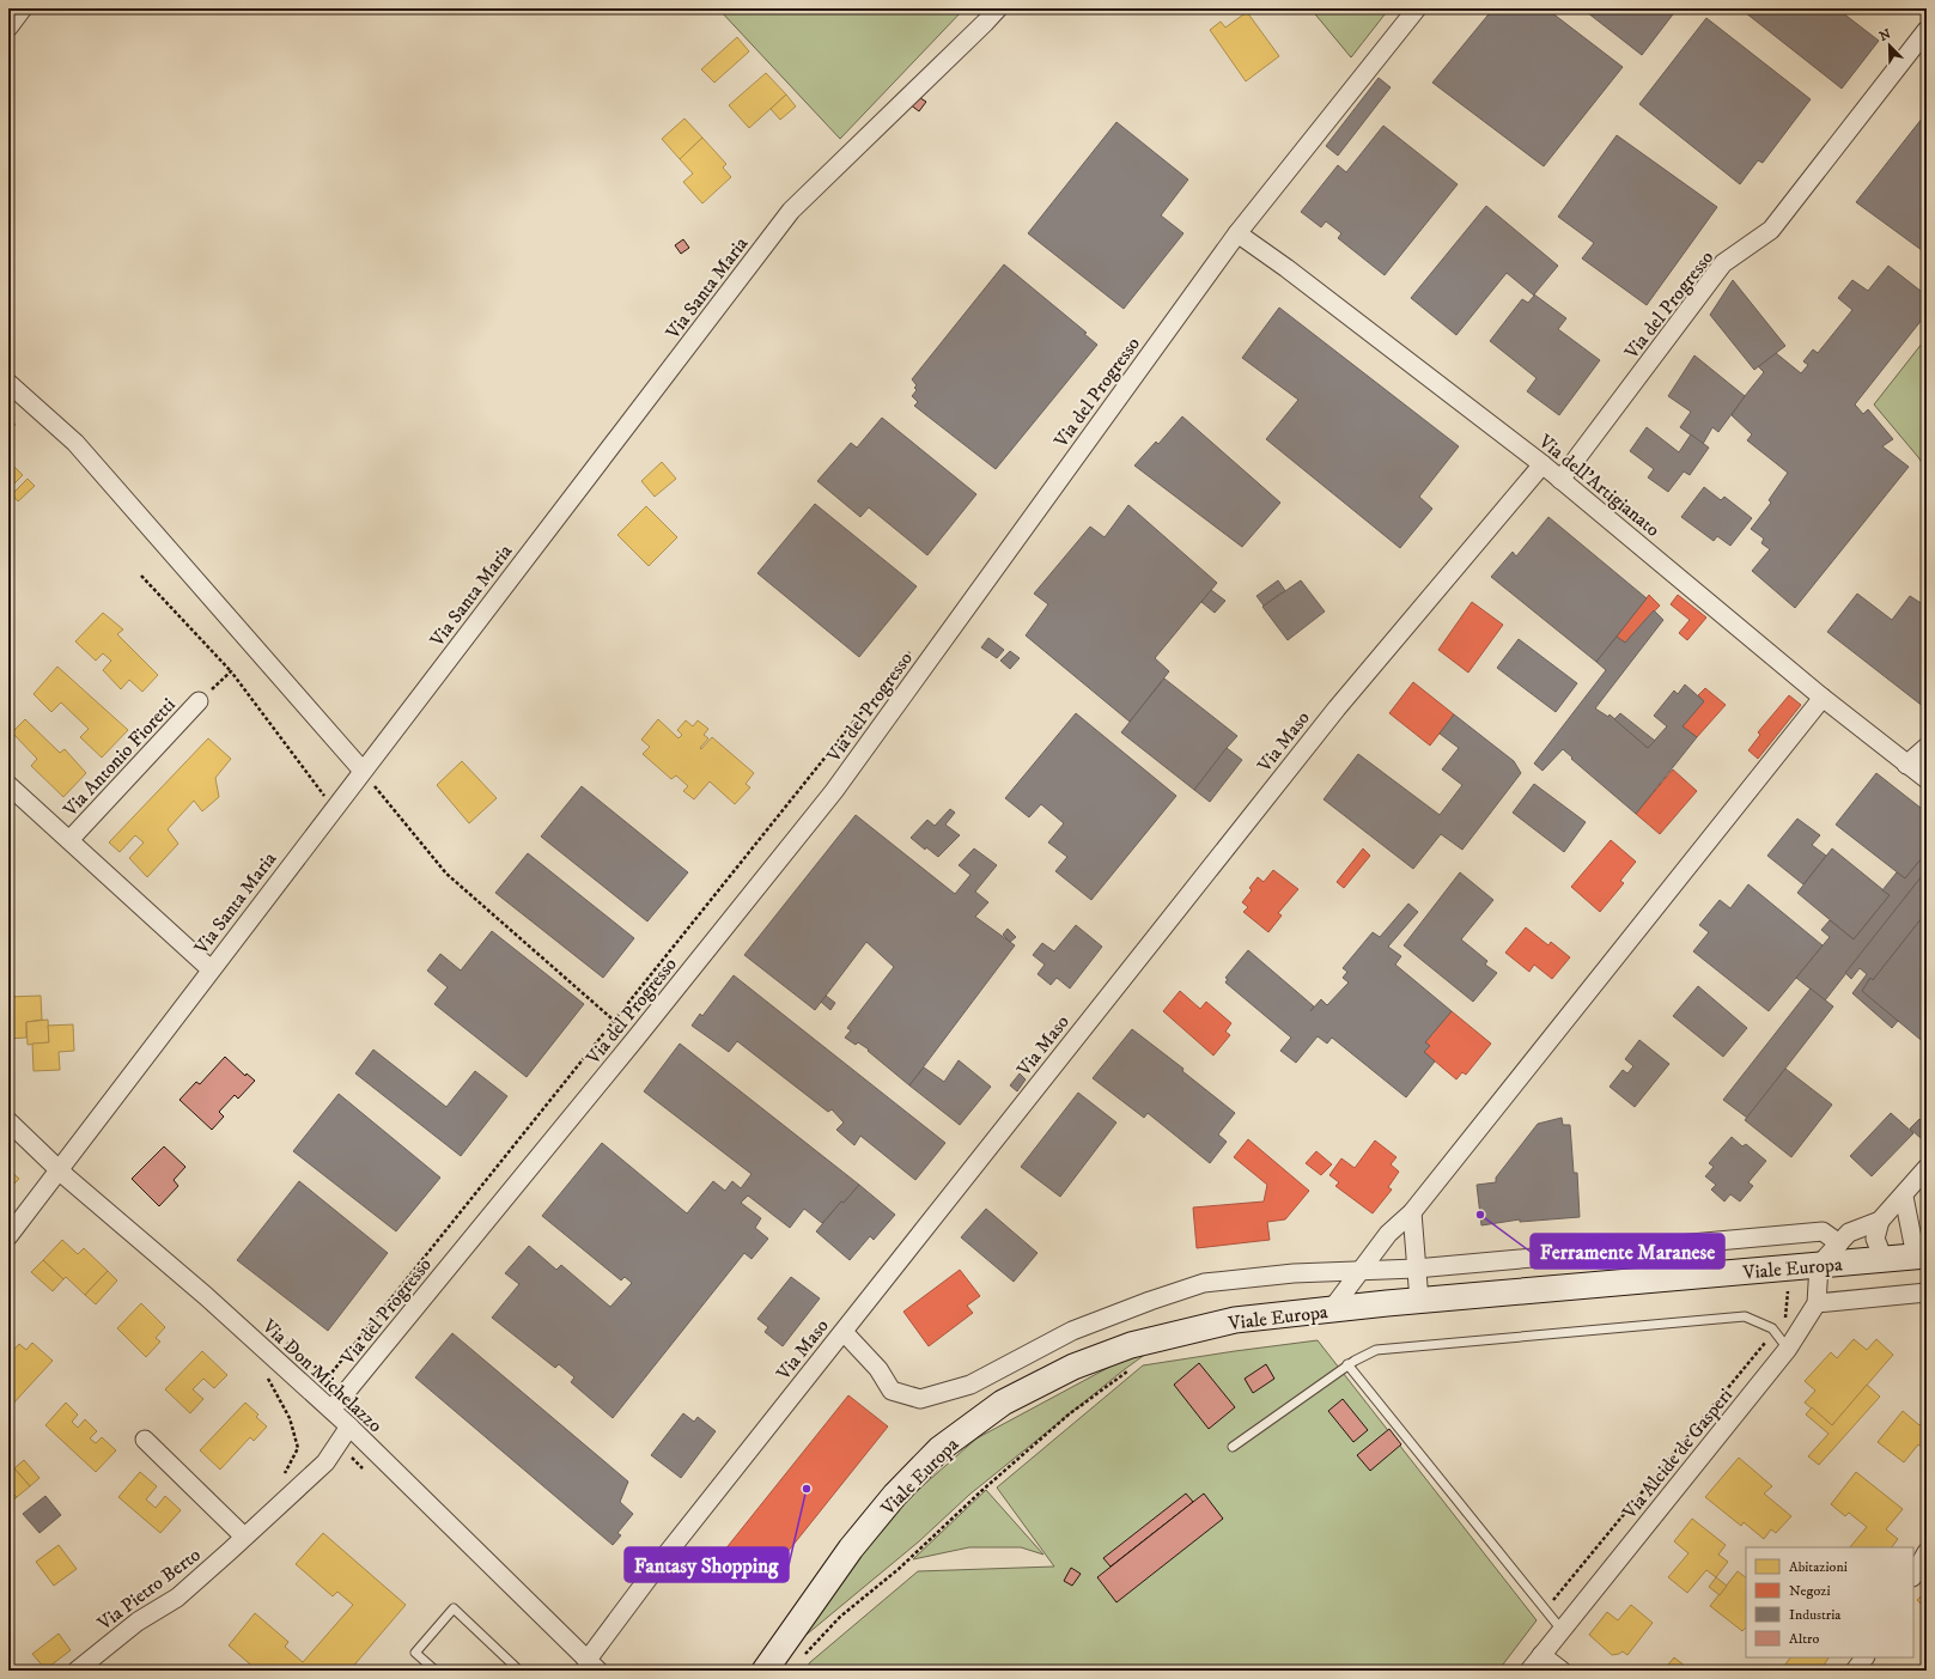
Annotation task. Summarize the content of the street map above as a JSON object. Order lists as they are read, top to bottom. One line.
{"streets":{"main road":["Viale Europa"],"street":["Via Santa Maria","Via del Progresso","Via dell'Artigianato","Via Maso","Via Antonio Fioretti","Via Don Michelazzo","Via Alcide de Gasperi","Via Pietro Berto"]},"crossings":[["Via Santa Maria","Via Antonio Fioretti"],["Via Santa Maria","Via Don Michelazzo"],["Via del Progresso","Via dell'Artigianato"],["Via del Progresso","Via Don Michelazzo"],["Via dell'Artigianato","Via Maso"],["Via Maso","Via Don Michelazzo"],["Viale Europa","Via Alcide de Gasperi"],["Via Don Michelazzo","Via Pietro Berto"]],"places":["Ferramente Maranese","Fantasy Shopping"],"legend":["Abitazioni","Negozi","Industria","Altro"],"north":"top left"}
